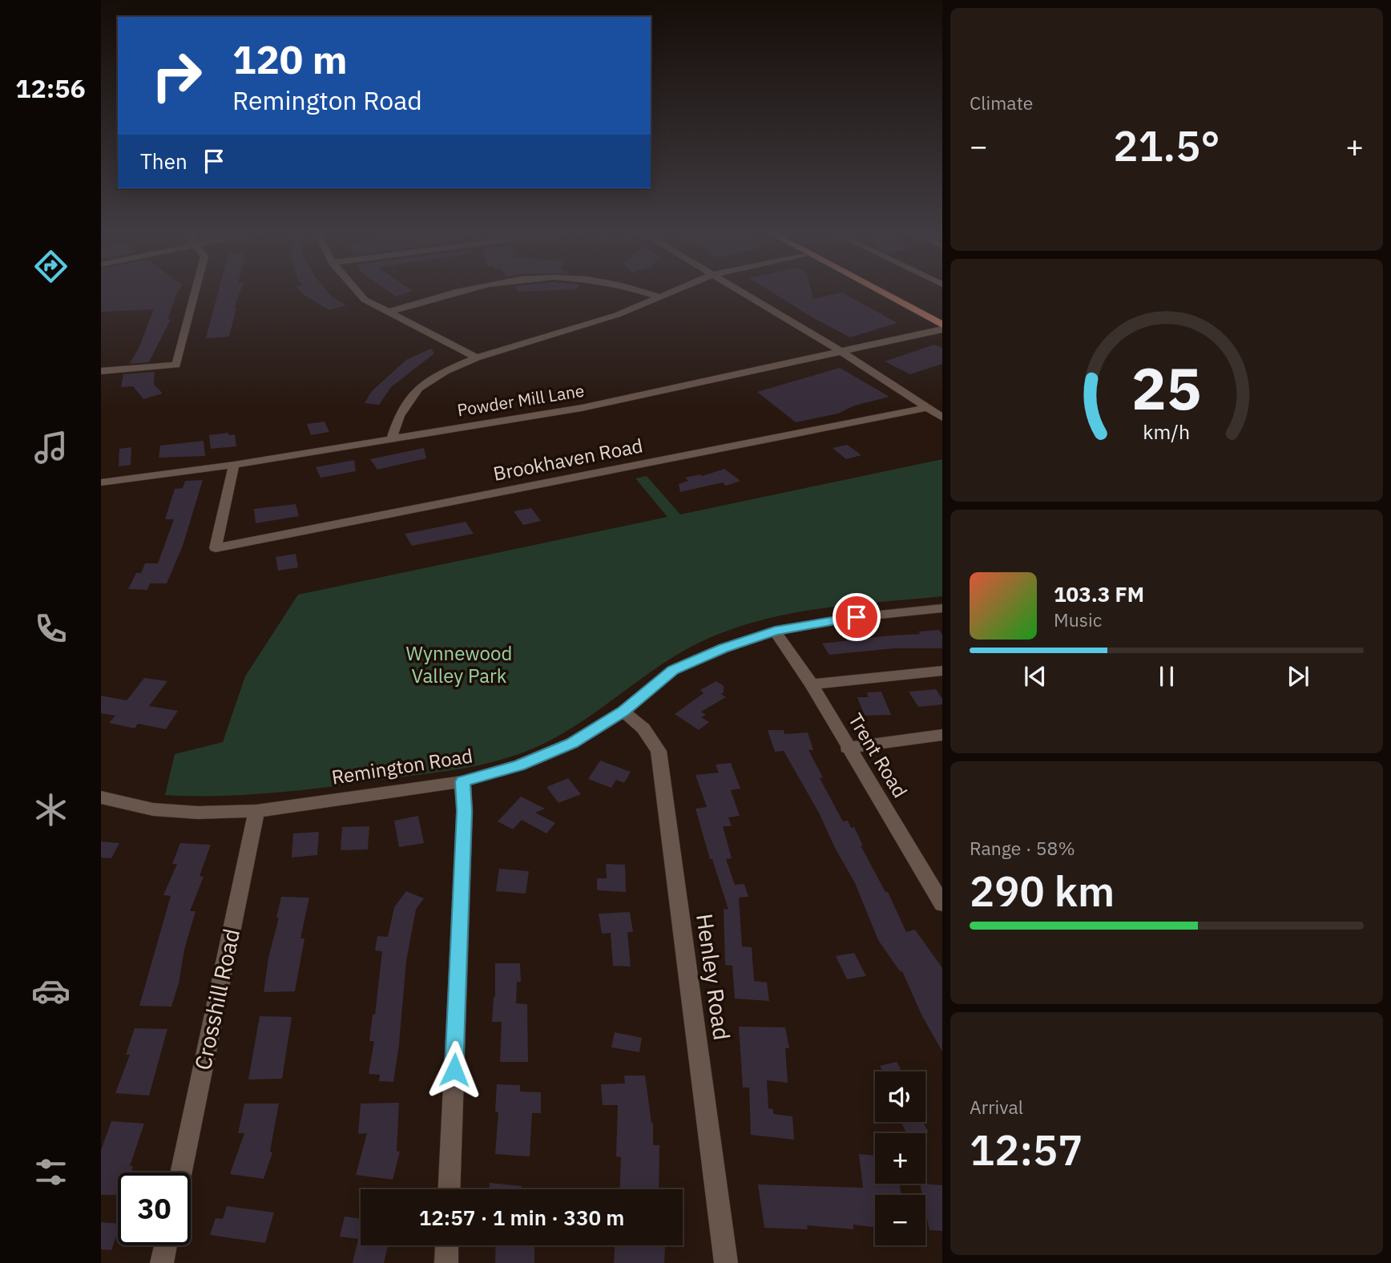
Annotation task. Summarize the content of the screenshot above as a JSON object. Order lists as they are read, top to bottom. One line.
{"streets":{"street":["Powder Mill Lane","Brookhaven Road","Trent Road","Remington Road","Henley Road","Crosshill Road"]},"crossings":[["Powder Mill Lane","Brookhaven Road"],["Trent Road","Remington Road"],["Remington Road","Henley Road"],["Remington Road","Crosshill Road"]],"parks":["Wynnewood Valley Park"],"page":{"tabs":"12:56","tile":["Climate",["Range · 58%","290 km"],["Arrival","12:57"]],"turn":["120 m","Remington Road"],"heat":["−","21.5°","+"],"then":"Then","song":["103.3 FM","Music"],"map_buttons":["+","−"],"limit":"30","trip":"12:57 · 1 min · 330 m","gauge":["25","km/h"]}}
